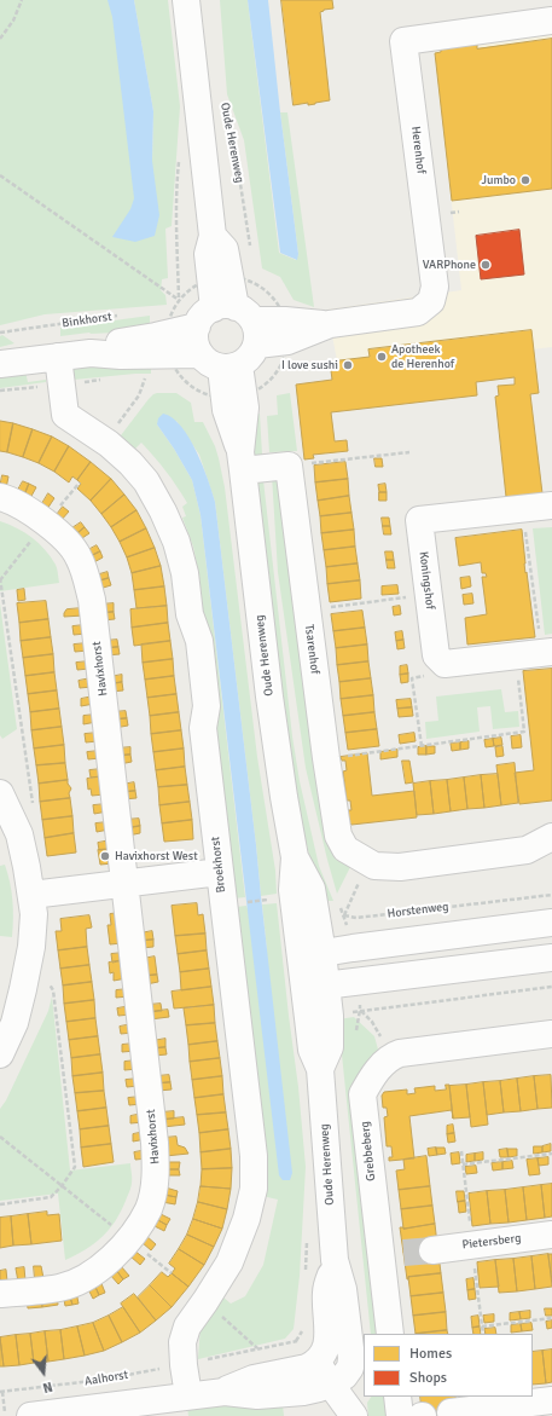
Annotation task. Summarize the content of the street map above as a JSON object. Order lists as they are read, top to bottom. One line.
{"streets":{"street":["Oude Herenweg","Herenhof","Koningshof","Tsarenhof","Havixhorst","Broekhorst","Grebbeberg","Pietersberg"],"path":["Binkhorst","Horstenweg","Aalhorst"]},"crossings":[["Oude Herenweg","Herenhof"],["Oude Herenweg","Horstenweg"]],"places":["Jumbo","VARPhone","Apotheek de Herenhof","I love sushi","Havixhorst West"],"legend":["Homes","Shops"],"north":"bottom"}
